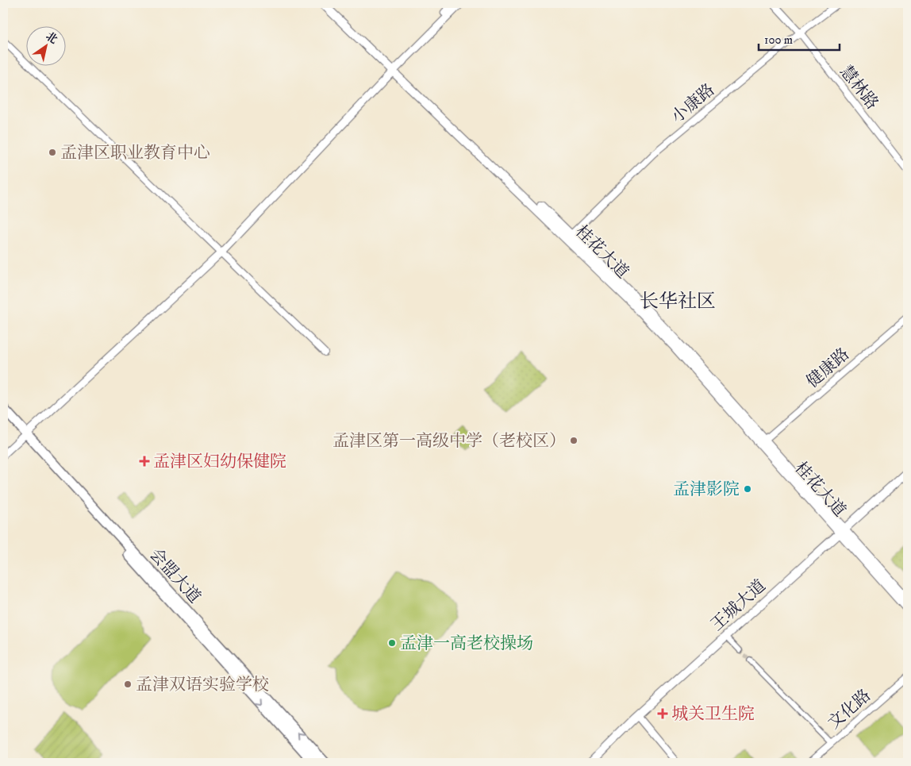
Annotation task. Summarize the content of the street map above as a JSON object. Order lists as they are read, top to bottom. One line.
{"streets":{"main road":["桂花大道","会盟大道","王城大道"],"street":["慧林路","小康路","健康路","文化路"]},"crossings":[["慧林路","小康路"],["小康路","桂花大道"],["桂花大道","健康路"],["桂花大道","王城大道"]],"districts":["长华社区"],"places":{"other":["孟津区职业教育中心","孟津区第一高级中学（老校区）","孟津影院","孟津一高老校操场","孟津双语实验学校"],"health":["孟津区妇幼保健院","城关卫生院"]},"scale_bar":"100 m","north":"top right"}
